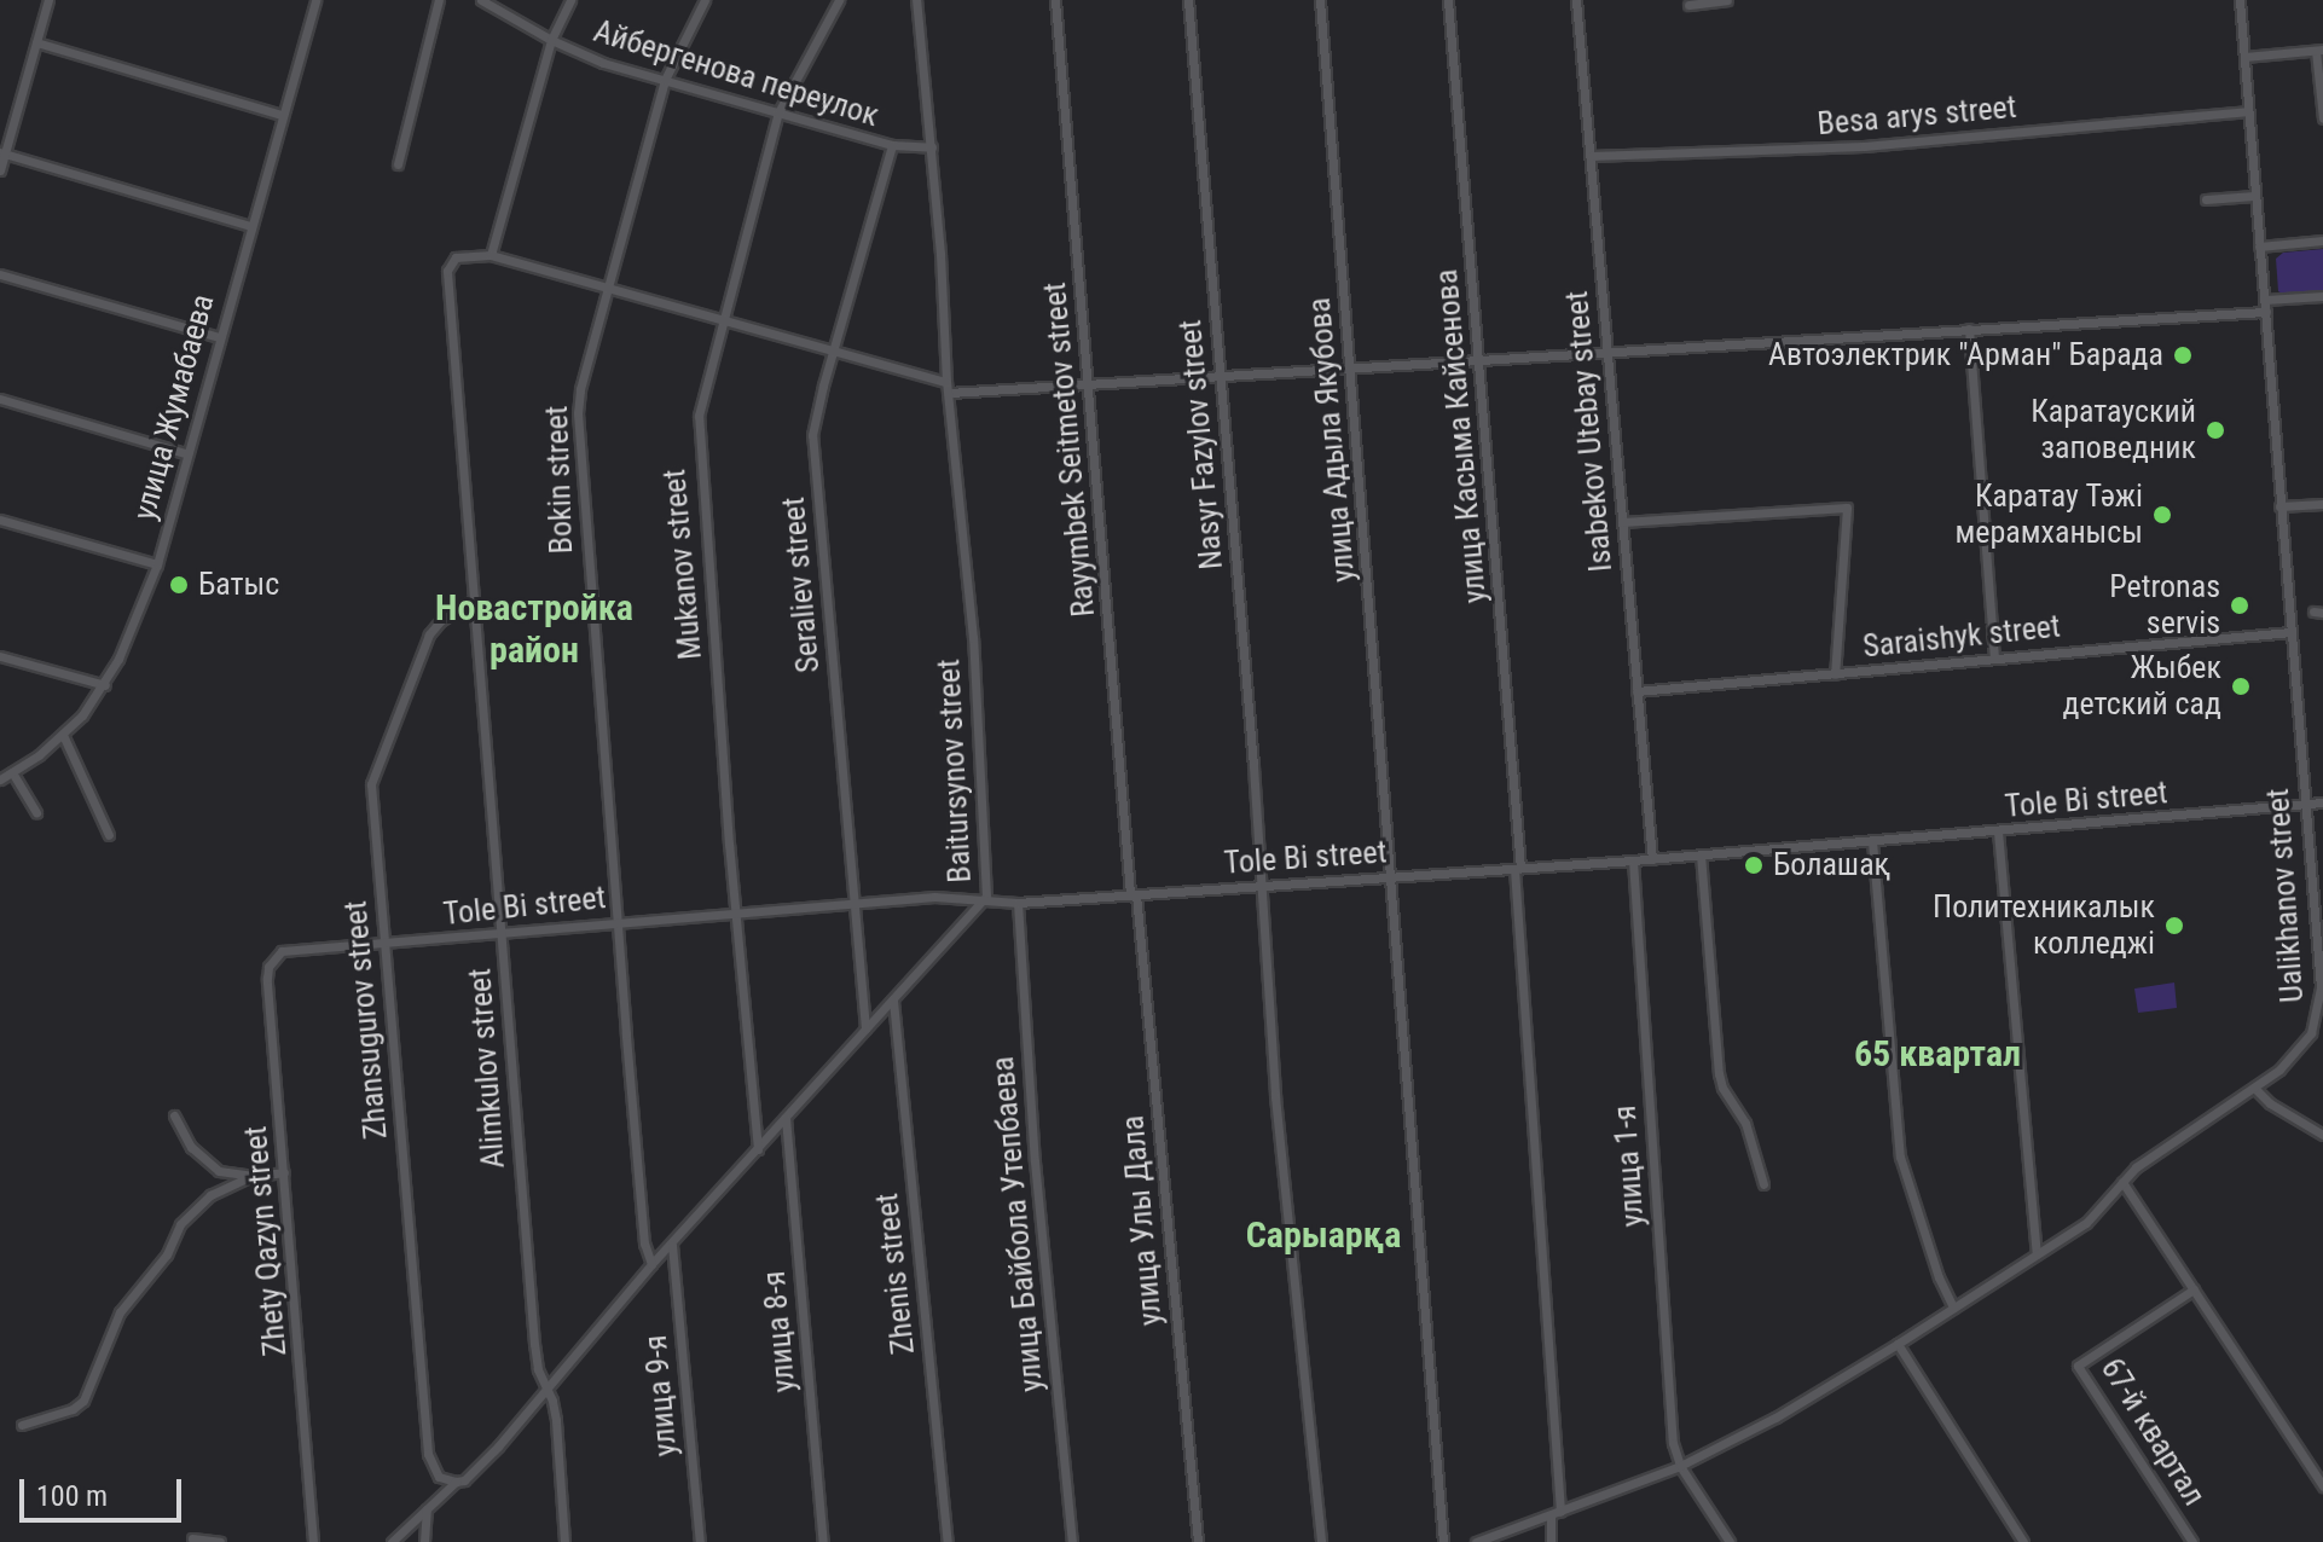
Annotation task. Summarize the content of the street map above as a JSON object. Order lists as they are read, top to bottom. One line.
{"streets":{"street":["Айбергенова переулок","Besa arys street","улица Жумабаева","Isabekov Utebay street","улица Касыма Кайсенова","улица Адыла Якубова","Nasyr Fazylov street","Rayymbek Seitmetov street","Bokin street","Mukanov street","Seraliev street","Saraishyk street","Baitursynov street","Tole Bi street","Ualikhanov street","Zhansugurov street","Alimkulov street","улица 1-я","улица Улы Дала","улица Байбола Утепбаева","Zhety Qazyn street","Zhenis street","улица 8-я","улица 9-я","67-й квартал"]},"crossings":[["Айбергенова переулок","Bokin street"],["Айбергенова переулок","Mukanov street"],["Айбергенова переулок","Seraliev street"],["Айбергенова переулок","Baitursynov street"],["Besa arys street","Isabekov Utebay street"],["Besa arys street","Ualikhanov street"],["Isabekov Utebay street","Saraishyk street"],["Isabekov Utebay street","Tole Bi street"],["улица Касыма Кайсенова","Tole Bi street"],["улица Касыма Кайсенова","Ualikhanov street"],["улица Адыла Якубова","Tole Bi street"],["Nasyr Fazylov street","Tole Bi street"],["Rayymbek Seitmetov street","Tole Bi street"],["Rayymbek Seitmetov street","улица Улы Дала"],["Bokin street","Baitursynov street"],["Bokin street","Tole Bi street"],["Mukanov street","Baitursynov street"],["Mukanov street","Tole Bi street"],["Seraliev street","Baitursynov street"],["Seraliev street","Tole Bi street"],["Saraishyk street","Ualikhanov street"],["Baitursynov street","Tole Bi street"],["Baitursynov street","Zhansugurov street"],["Baitursynov street","Alimkulov street"],["Baitursynov street","Zhenis street"],["Baitursynov street","улица 8-я"],["Baitursynov street","улица 9-я"],["Tole Bi street","Ualikhanov street"],["Tole Bi street","Zhansugurov street"],["Tole Bi street","Alimkulov street"],["Tole Bi street","улица 1-я"],["Tole Bi street","улица Улы Дала"],["Tole Bi street","улица Байбола Утепбаева"],["Tole Bi street","Zhety Qazyn street"],["Ualikhanov street","улица 1-я"],["Zhansugurov street","Alimkulov street"]],"districts":["Новастройка район","65 квартал","Сарыарқа"],"places":["Автоэлектрик \"Арман\" Барада","Каратауский заповедник","Каратау Тәжі мерамханысы","Батыс","Petronas servis","Жыбек детский сад","Болашақ","Политехникалык колледжі"],"scale_bar":"100 m"}
